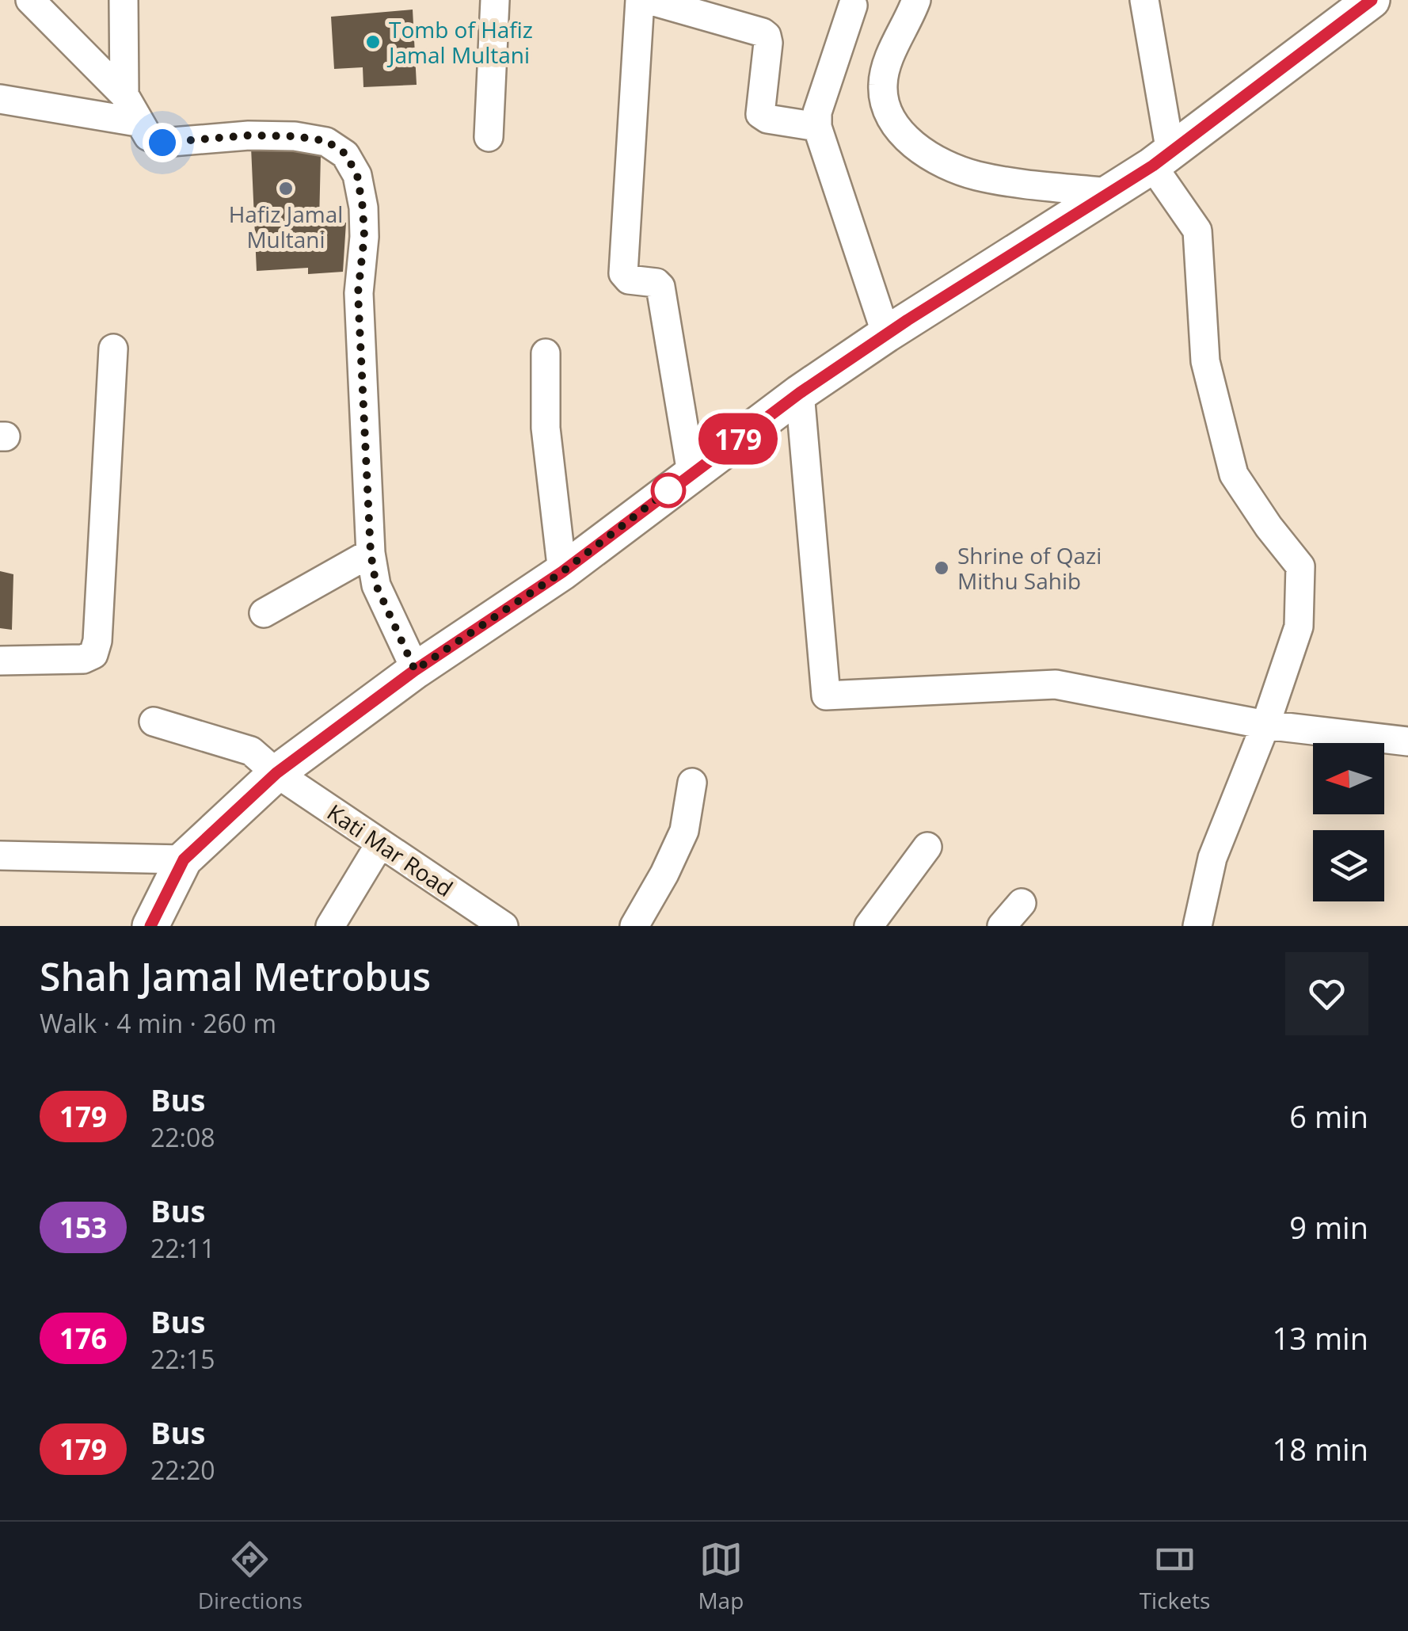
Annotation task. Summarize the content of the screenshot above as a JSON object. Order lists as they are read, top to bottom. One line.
{"streets":{"street":["Kati Mar Road"]},"places":["Tomb of Hafiz Jamal Multani","Hafiz Jamal Multani","Shrine of Qazi Mithu Sahib"],"lines":["bus line 179"],"north":"left","page":{"on_map":"179","heading":["Shah Jamal Metrobus","Walk · 4 min · 260 m"],"list":[{"mark":"179","name":"Bus","note":"22:08","value":"6 min"},{"mark":"153","name":"Bus","note":"22:11","value":"9 min"},{"mark":"176","name":"Bus","note":"22:15","value":"13 min"},{"mark":"179","name":"Bus","note":"22:20","value":"18 min"}],"tabs":["Directions","Map","Tickets"]}}
